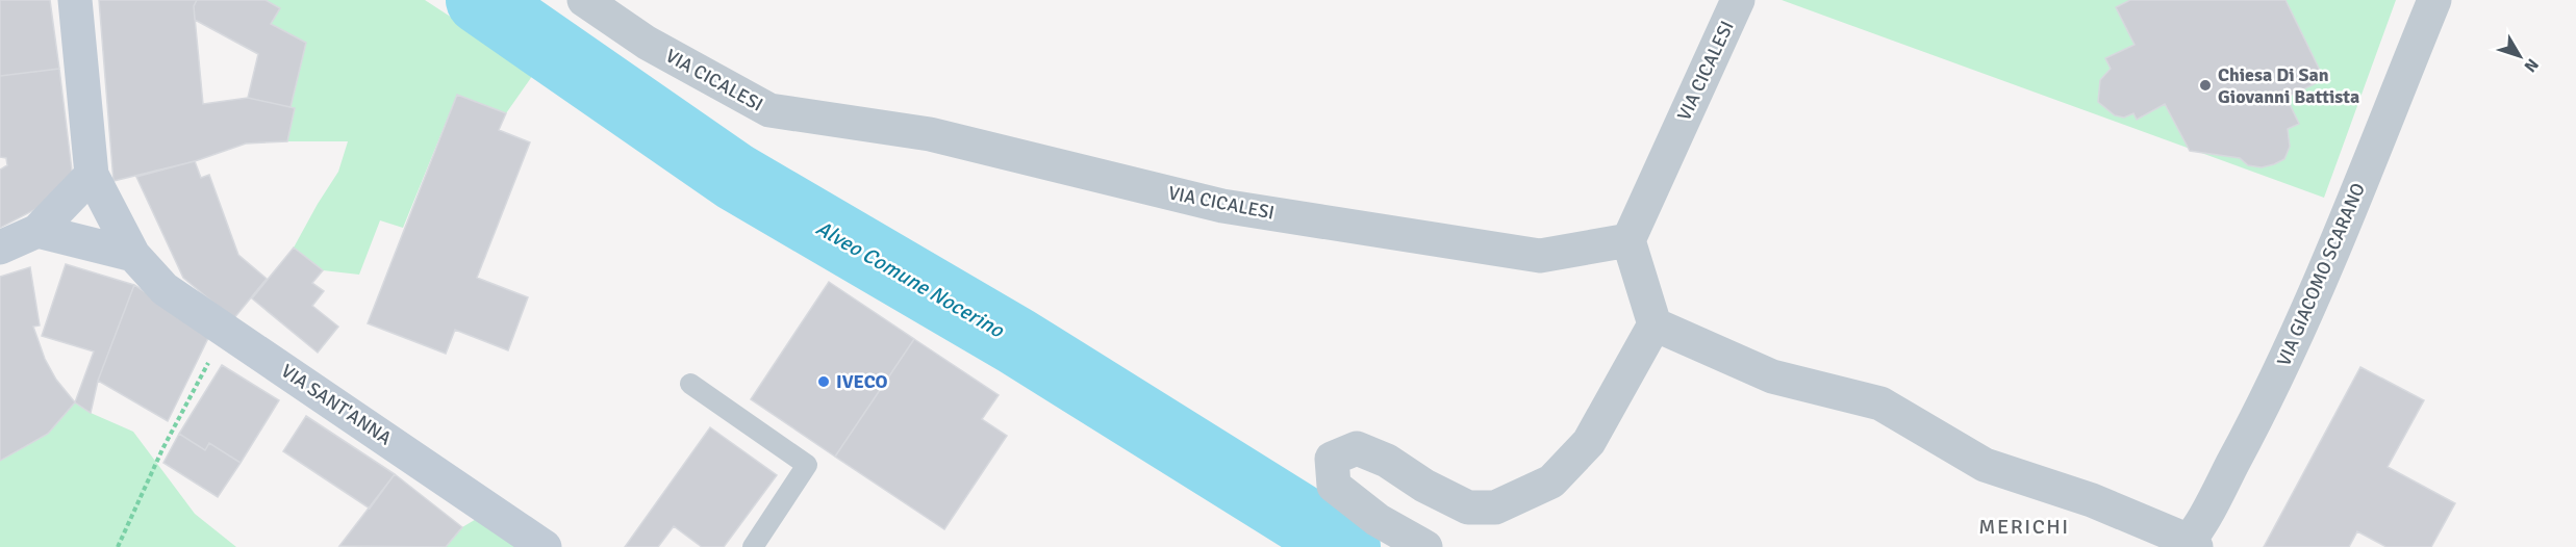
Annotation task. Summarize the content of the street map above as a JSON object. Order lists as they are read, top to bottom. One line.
{"streets":{"main road":["VIA SANT'ANNA"],"street":["VIA CICALESI","VIA GIACOMO SCARANO"]},"districts":["MERICHI"],"water":["Alveo Comune Nocerino"],"places":["Chiesa Di San Giovanni Battista","IVECO"],"north":"bottom right"}
